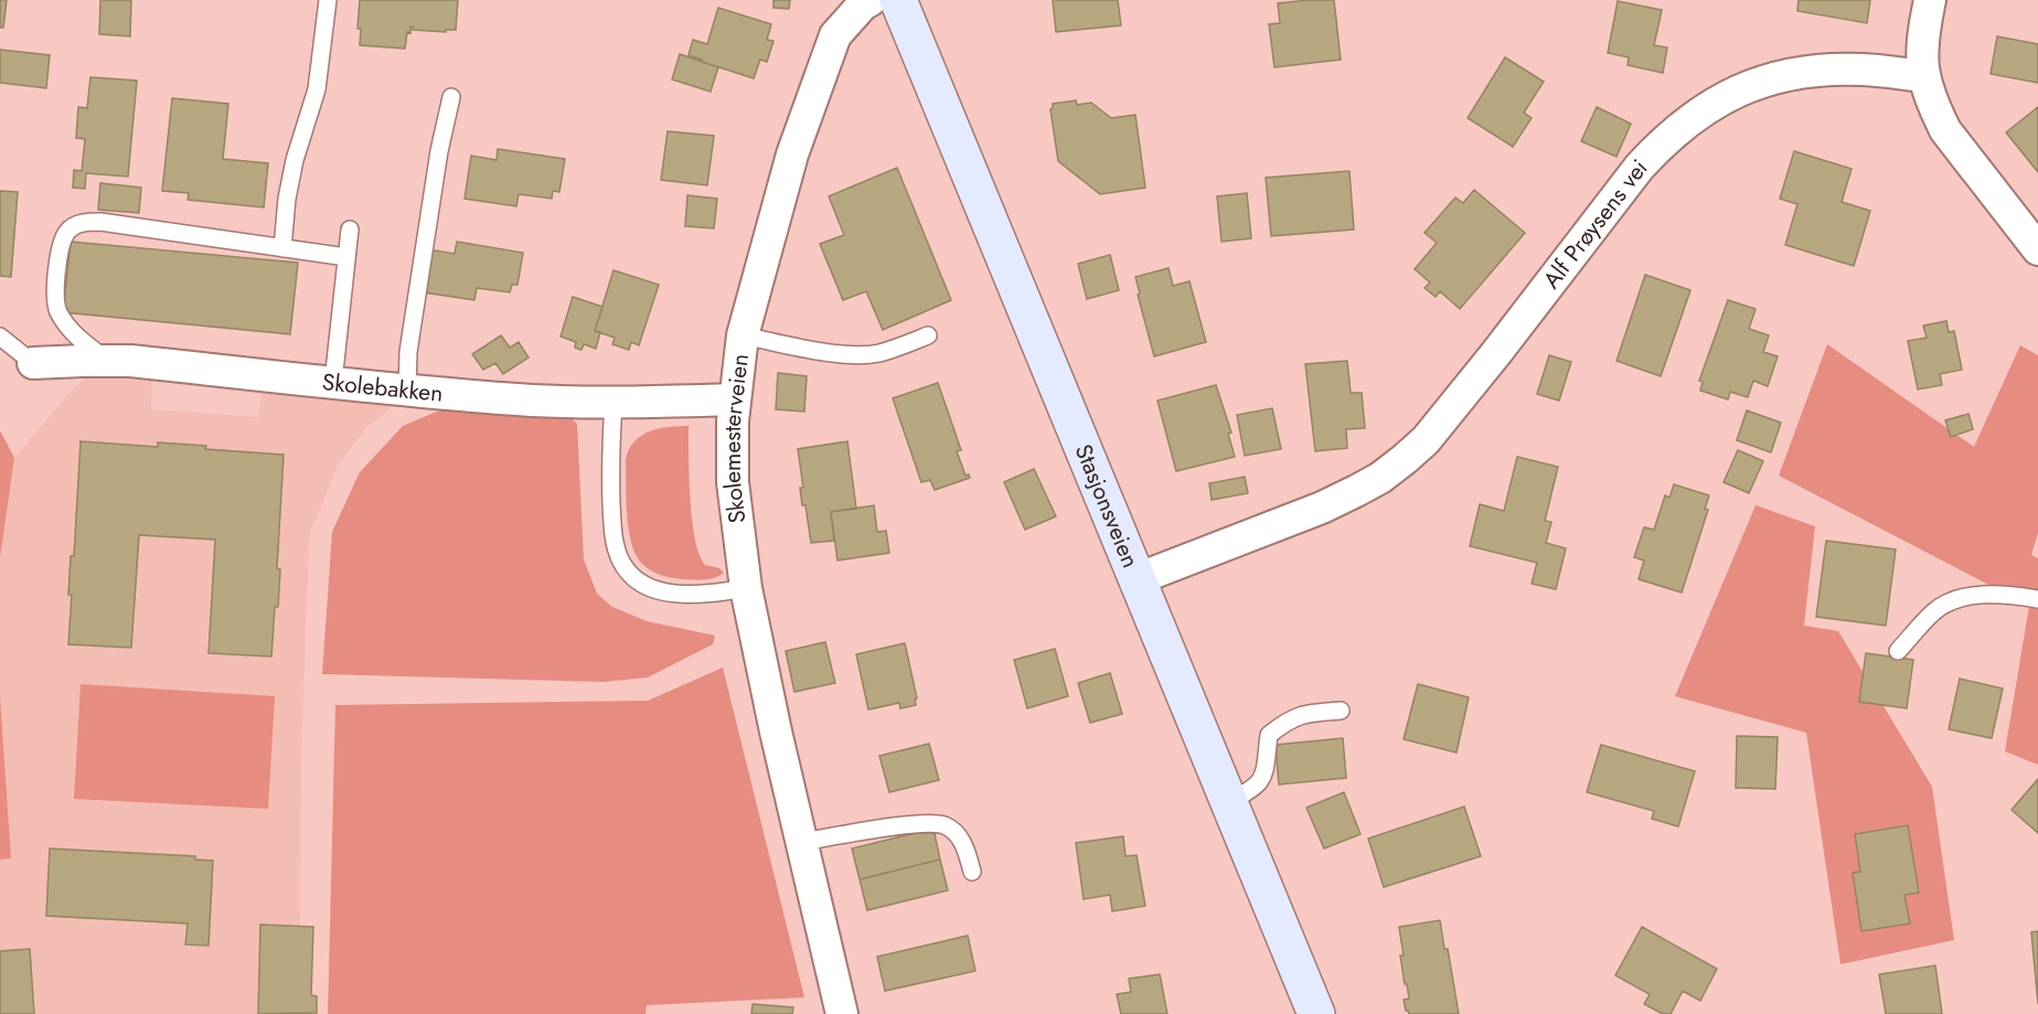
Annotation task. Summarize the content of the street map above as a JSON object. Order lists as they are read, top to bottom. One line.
{"streets":{"main road":["Stasjonsveien"],"street":["Alf Prøysens vei","Skolebakken","Skolemesterveien"]},"crossings":[["Alf Prøysens vei","Stasjonsveien"],["Skolebakken","Skolemesterveien"]]}
